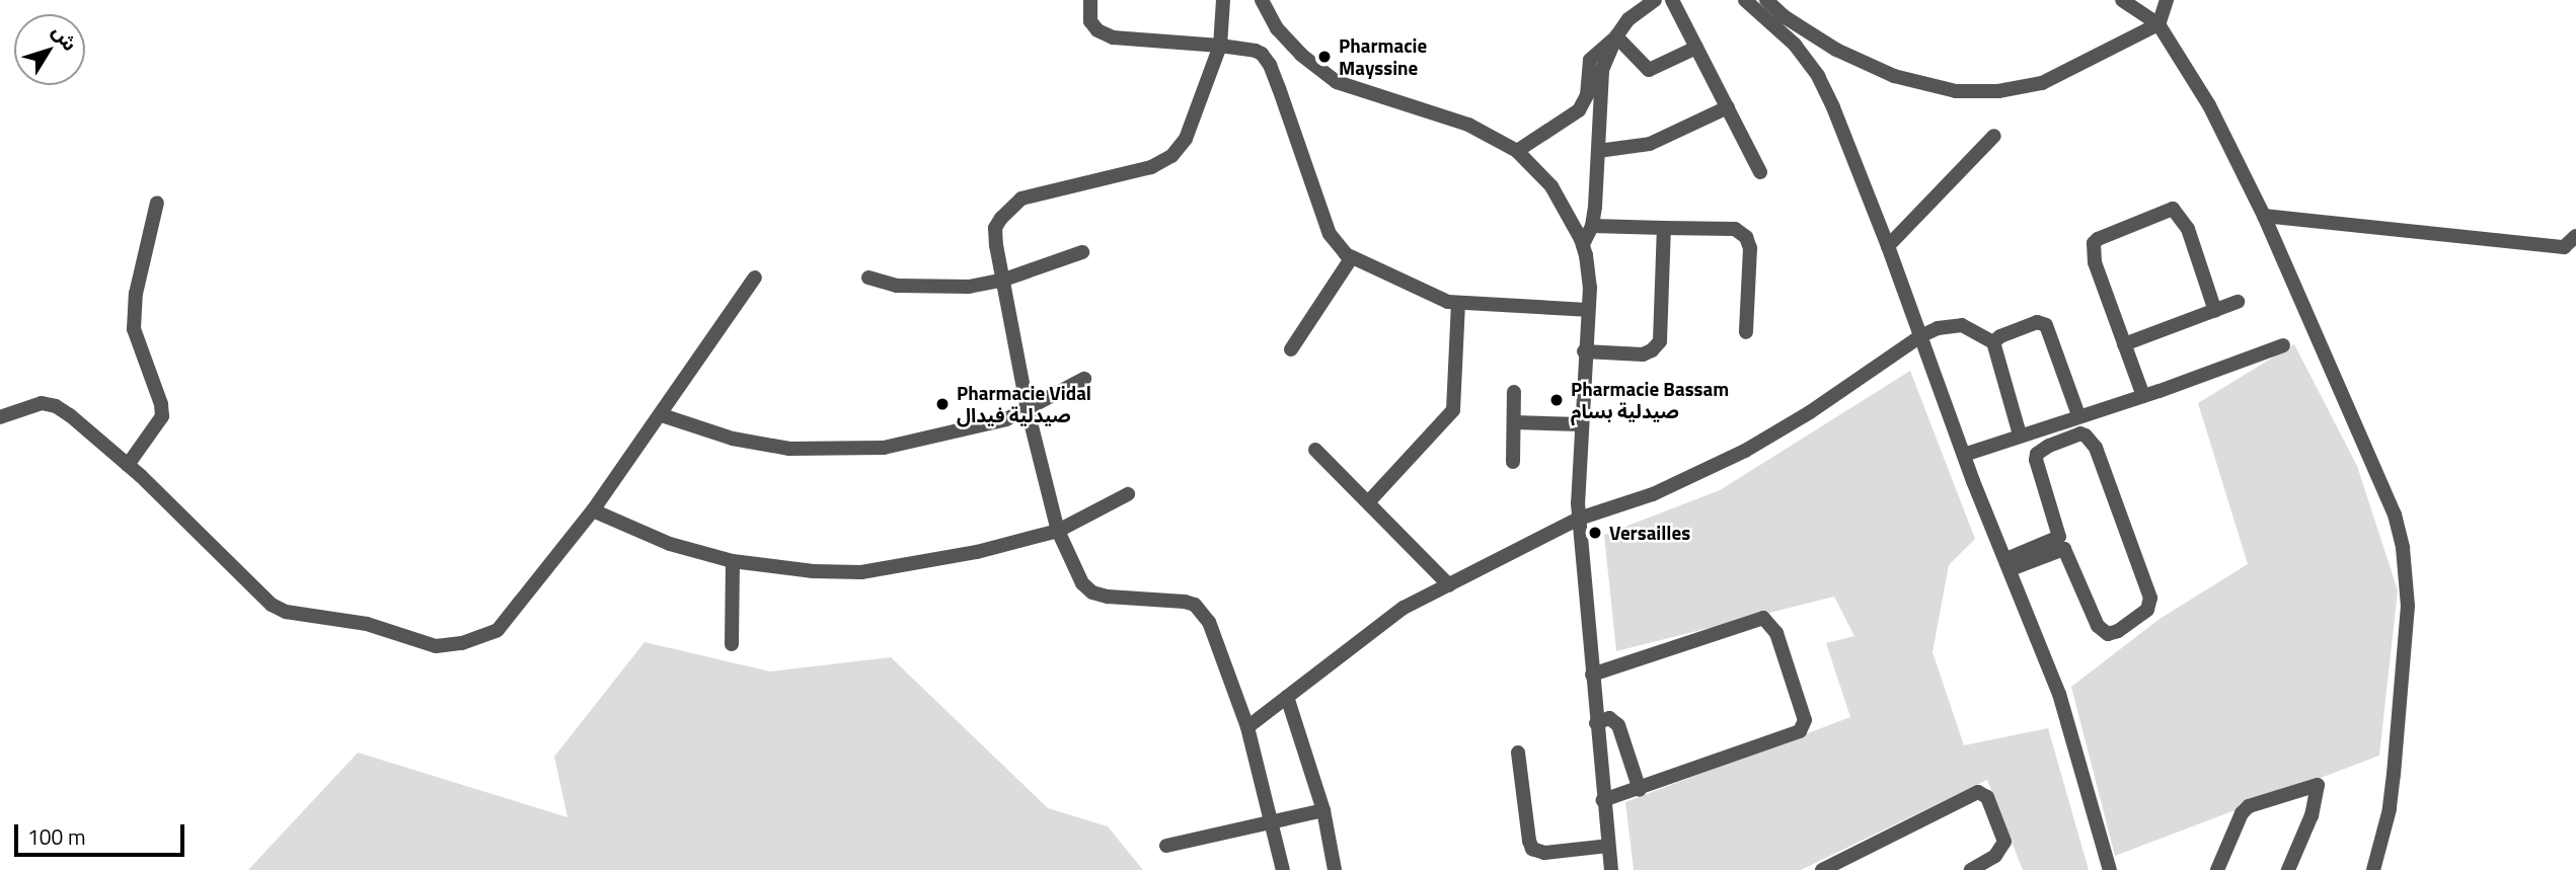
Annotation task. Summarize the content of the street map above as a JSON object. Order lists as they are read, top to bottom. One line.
{"places":["Pharmacie Mayssine","Pharmacie Bassam صيدلية بسام","Pharmacie Vidal صيدلية فيدال","Versailles"],"scale_bar":"100 m","north":"top right"}
